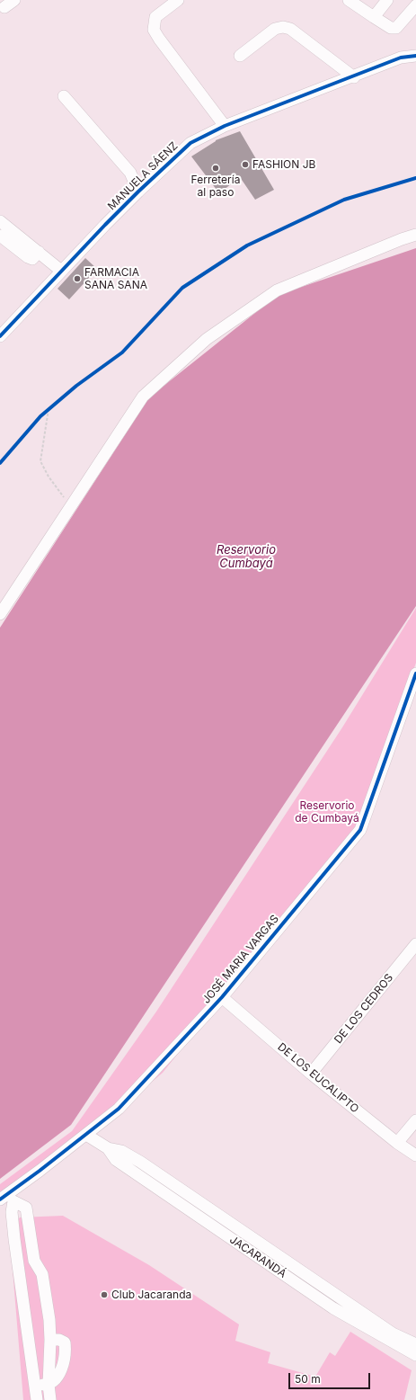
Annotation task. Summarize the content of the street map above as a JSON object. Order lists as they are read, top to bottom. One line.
{"streets":{"street":["MANUELA SÁENZ","JOSÉ MARIA VARGAS","DE LOS CEDROS","DE LOS EUCALIPTO","JACARANDÁ"]},"crossings":[["JOSÉ MARIA VARGAS","DE LOS EUCALIPTO"],["JOSÉ MARIA VARGAS","JACARANDÁ"],["DE LOS CEDROS","DE LOS EUCALIPTO"]],"water":["Reservorio Cumbayá"],"parks":["Reservorio de Cumbayá"],"places":["FASHION JB","Ferretería al paso","FARMACIA SANA SANA","Club Jacaranda"],"scale_bar":"50 m"}
